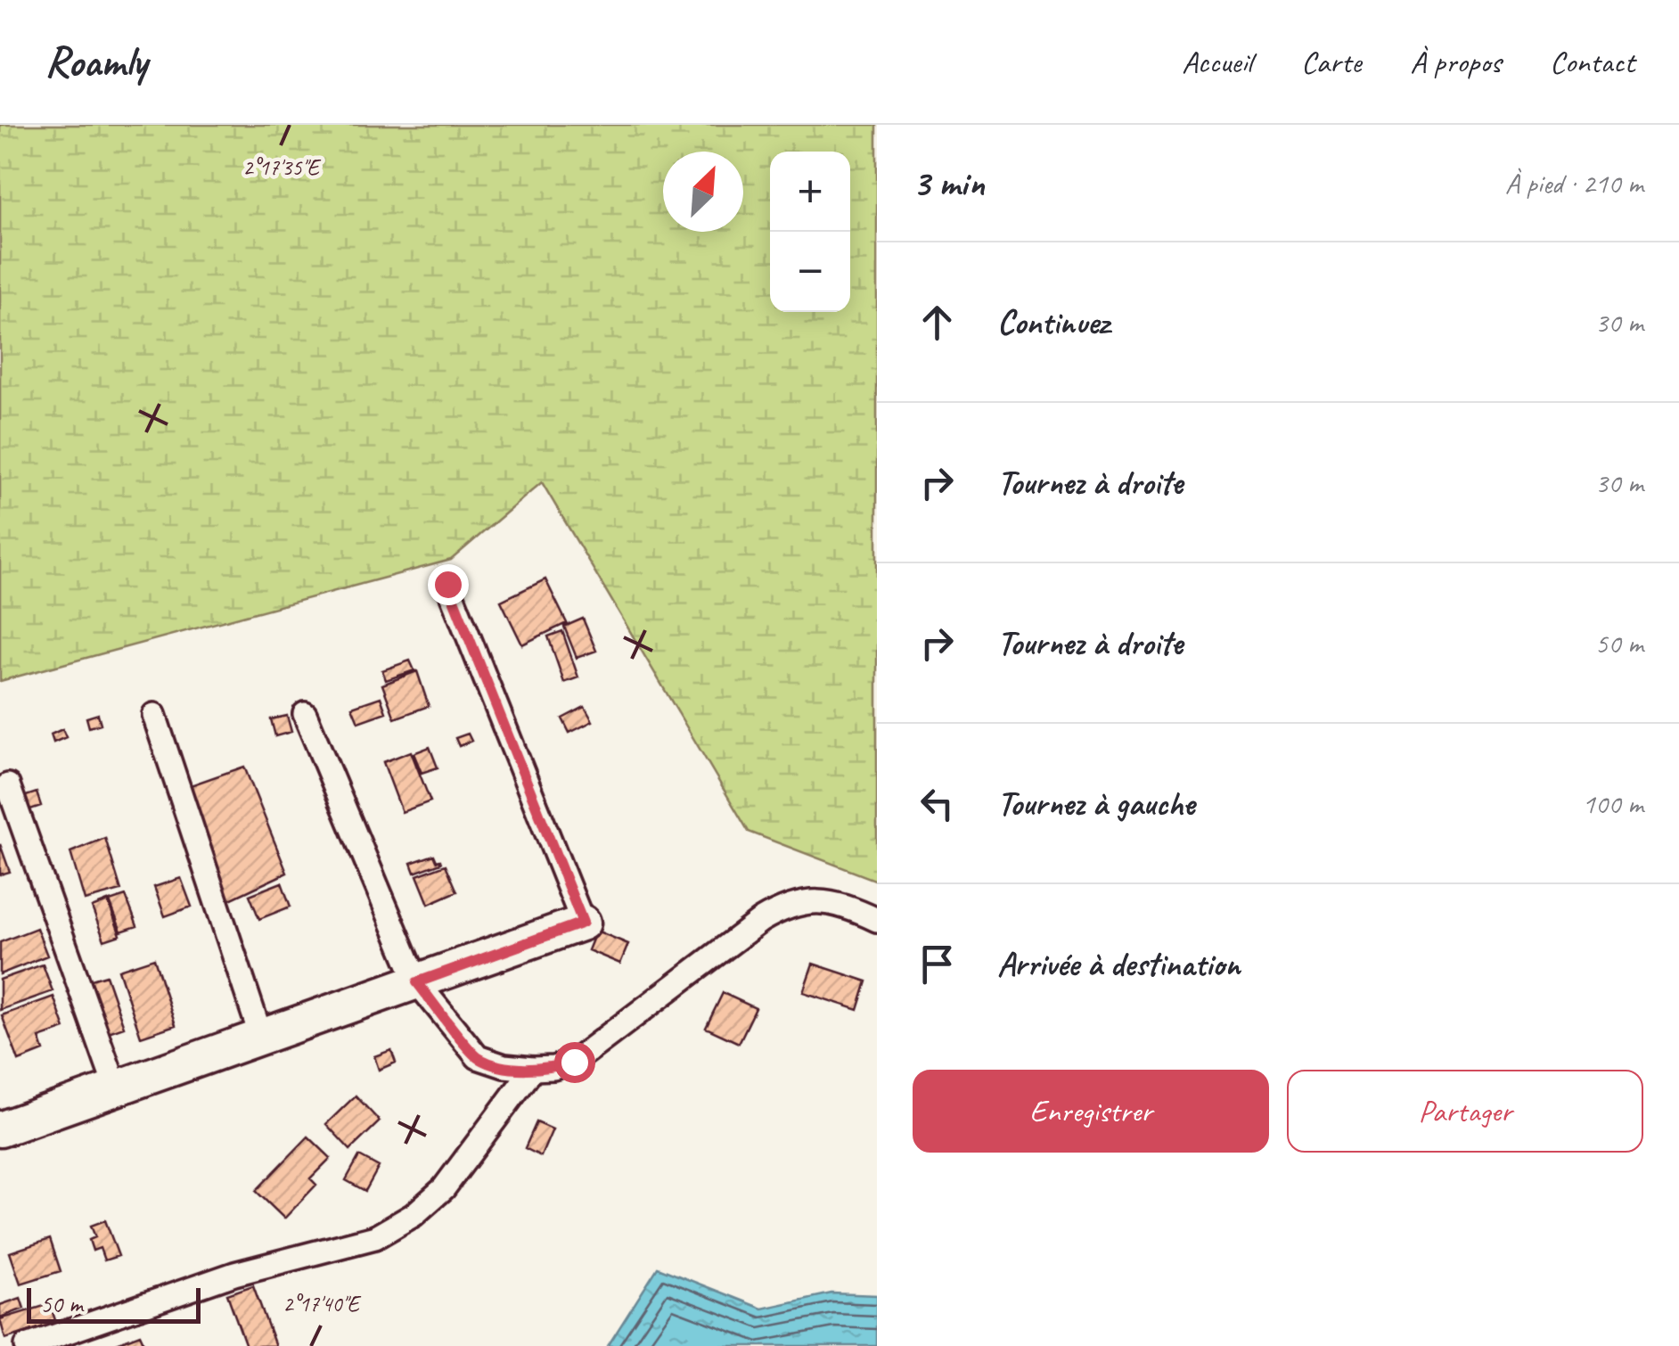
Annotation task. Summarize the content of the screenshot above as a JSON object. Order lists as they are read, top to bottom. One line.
{"scale_bar":"50 m","north":"top right","page":{"header":"Roamly","nav":["Accueil","Carte","À propos","Contact"],"heading":["3 min","À pied · 210 m"],"map_buttons":["+","−"],"list":[["Continuez","30 m"],["Tournez à droite","30 m"],["Tournez à droite","50 m"],["Tournez à gauche","100 m"],"Arrivée à destination"],"buttons":["Enregistrer","Partager"],"scale":"50 m"},"coordinates":["2°17'35\"E","2°17'40\"E"]}
